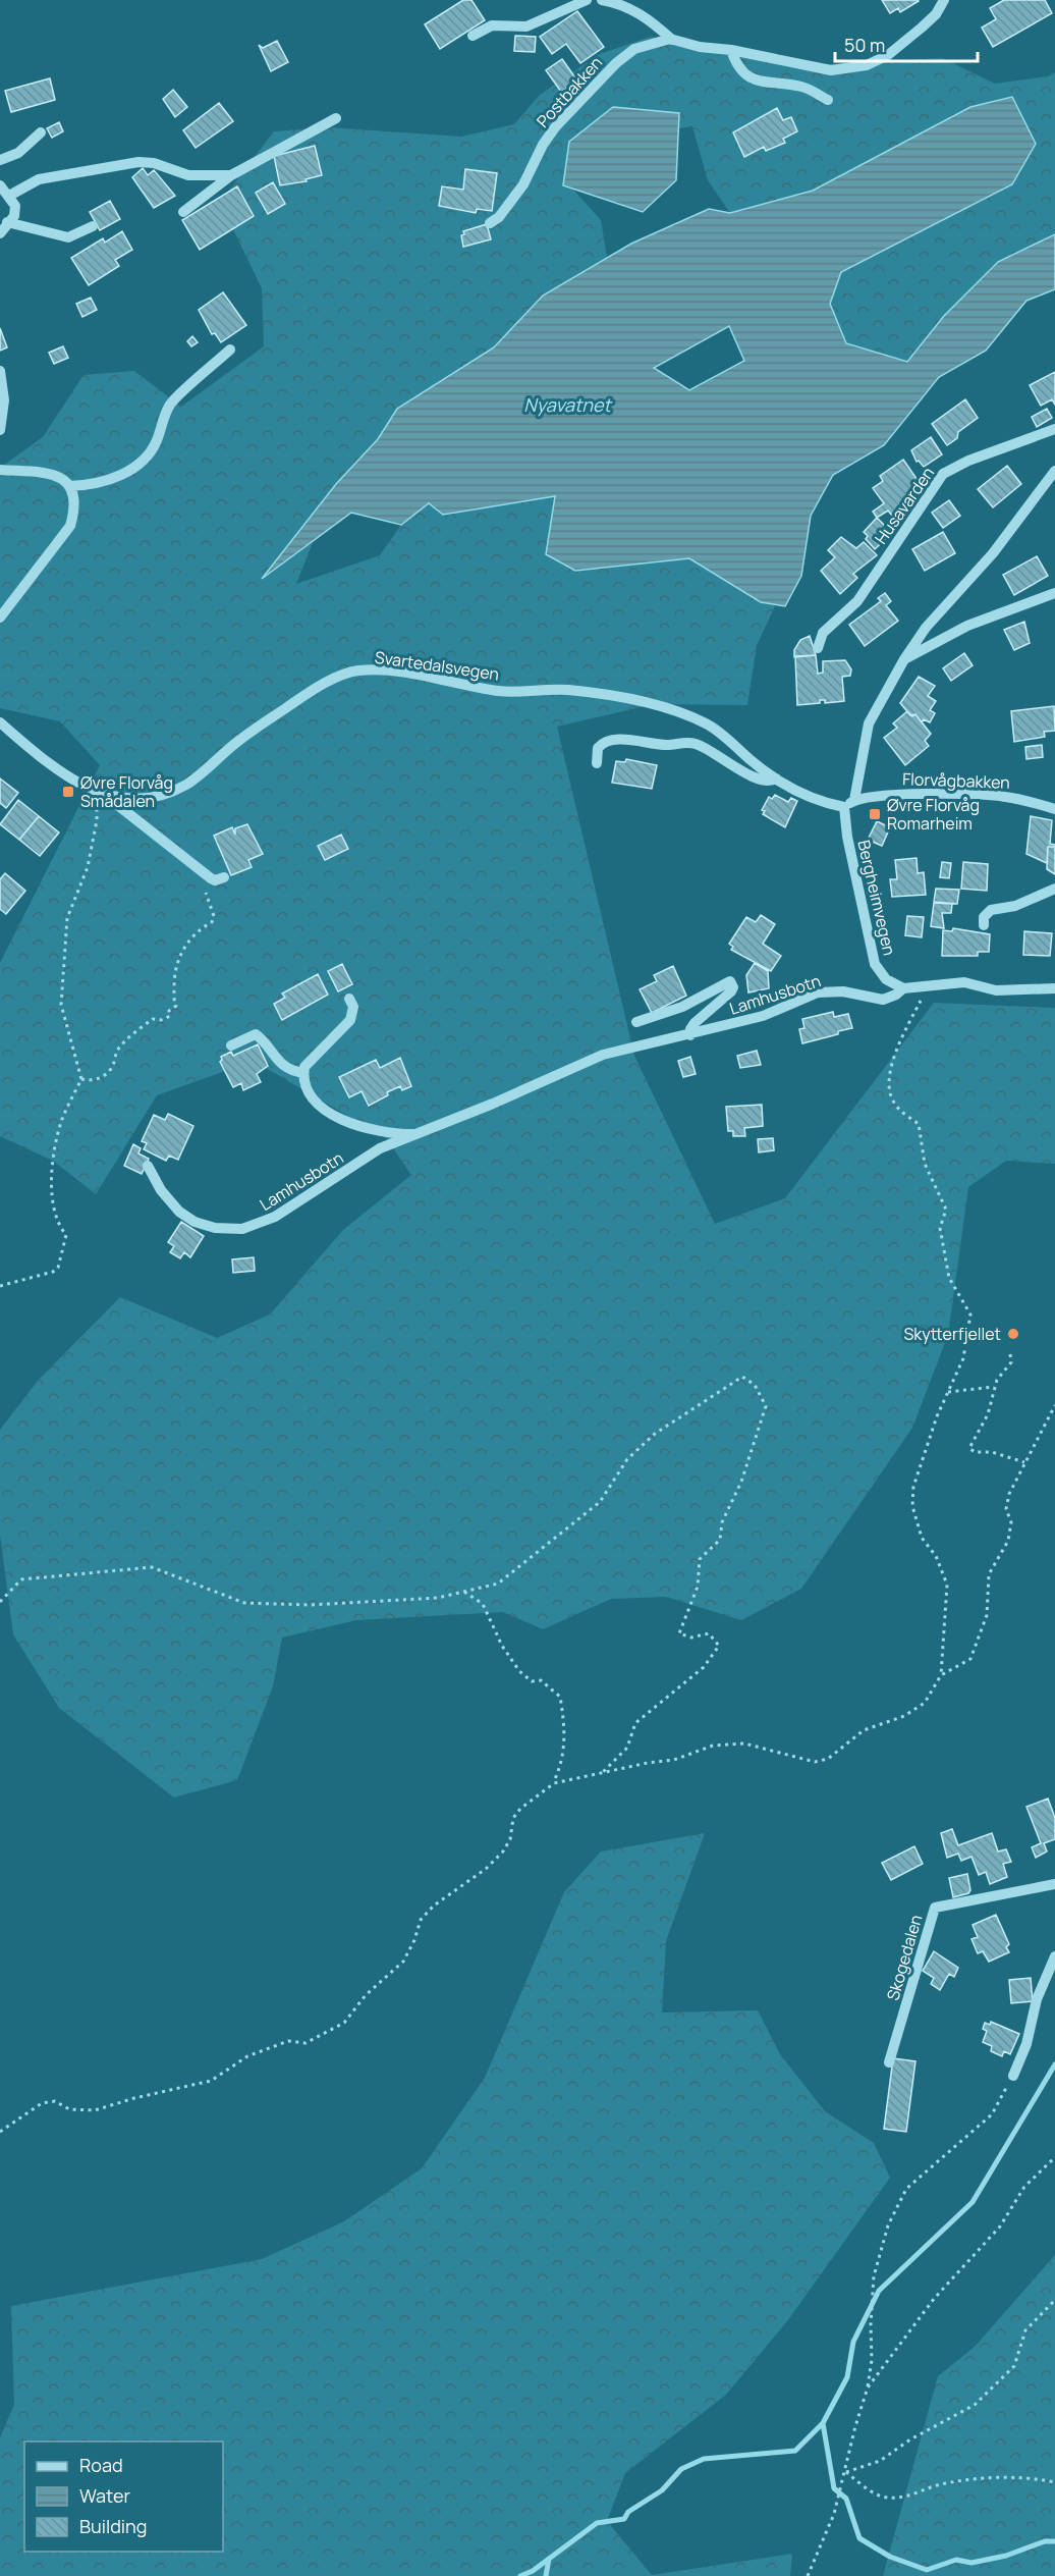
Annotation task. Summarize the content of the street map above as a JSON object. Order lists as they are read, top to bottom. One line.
{"streets":{"street":["Postbakken","Husavarden","Svartedalsvegen","Florvågbakken","Bergheimvegen","Lamhusbotn","Skogedalen"]},"crossings":[["Svartedalsvegen","Bergheimvegen"],["Bergheimvegen","Lamhusbotn"]],"water":["Nyavatnet"],"places":{"transit":["Øvre Florvåg Smådalen","Øvre Florvåg Romarheim"],"other":["Skytterfjellet"]},"legend":["Road","Water","Building"],"scale_bar":"50 m"}
